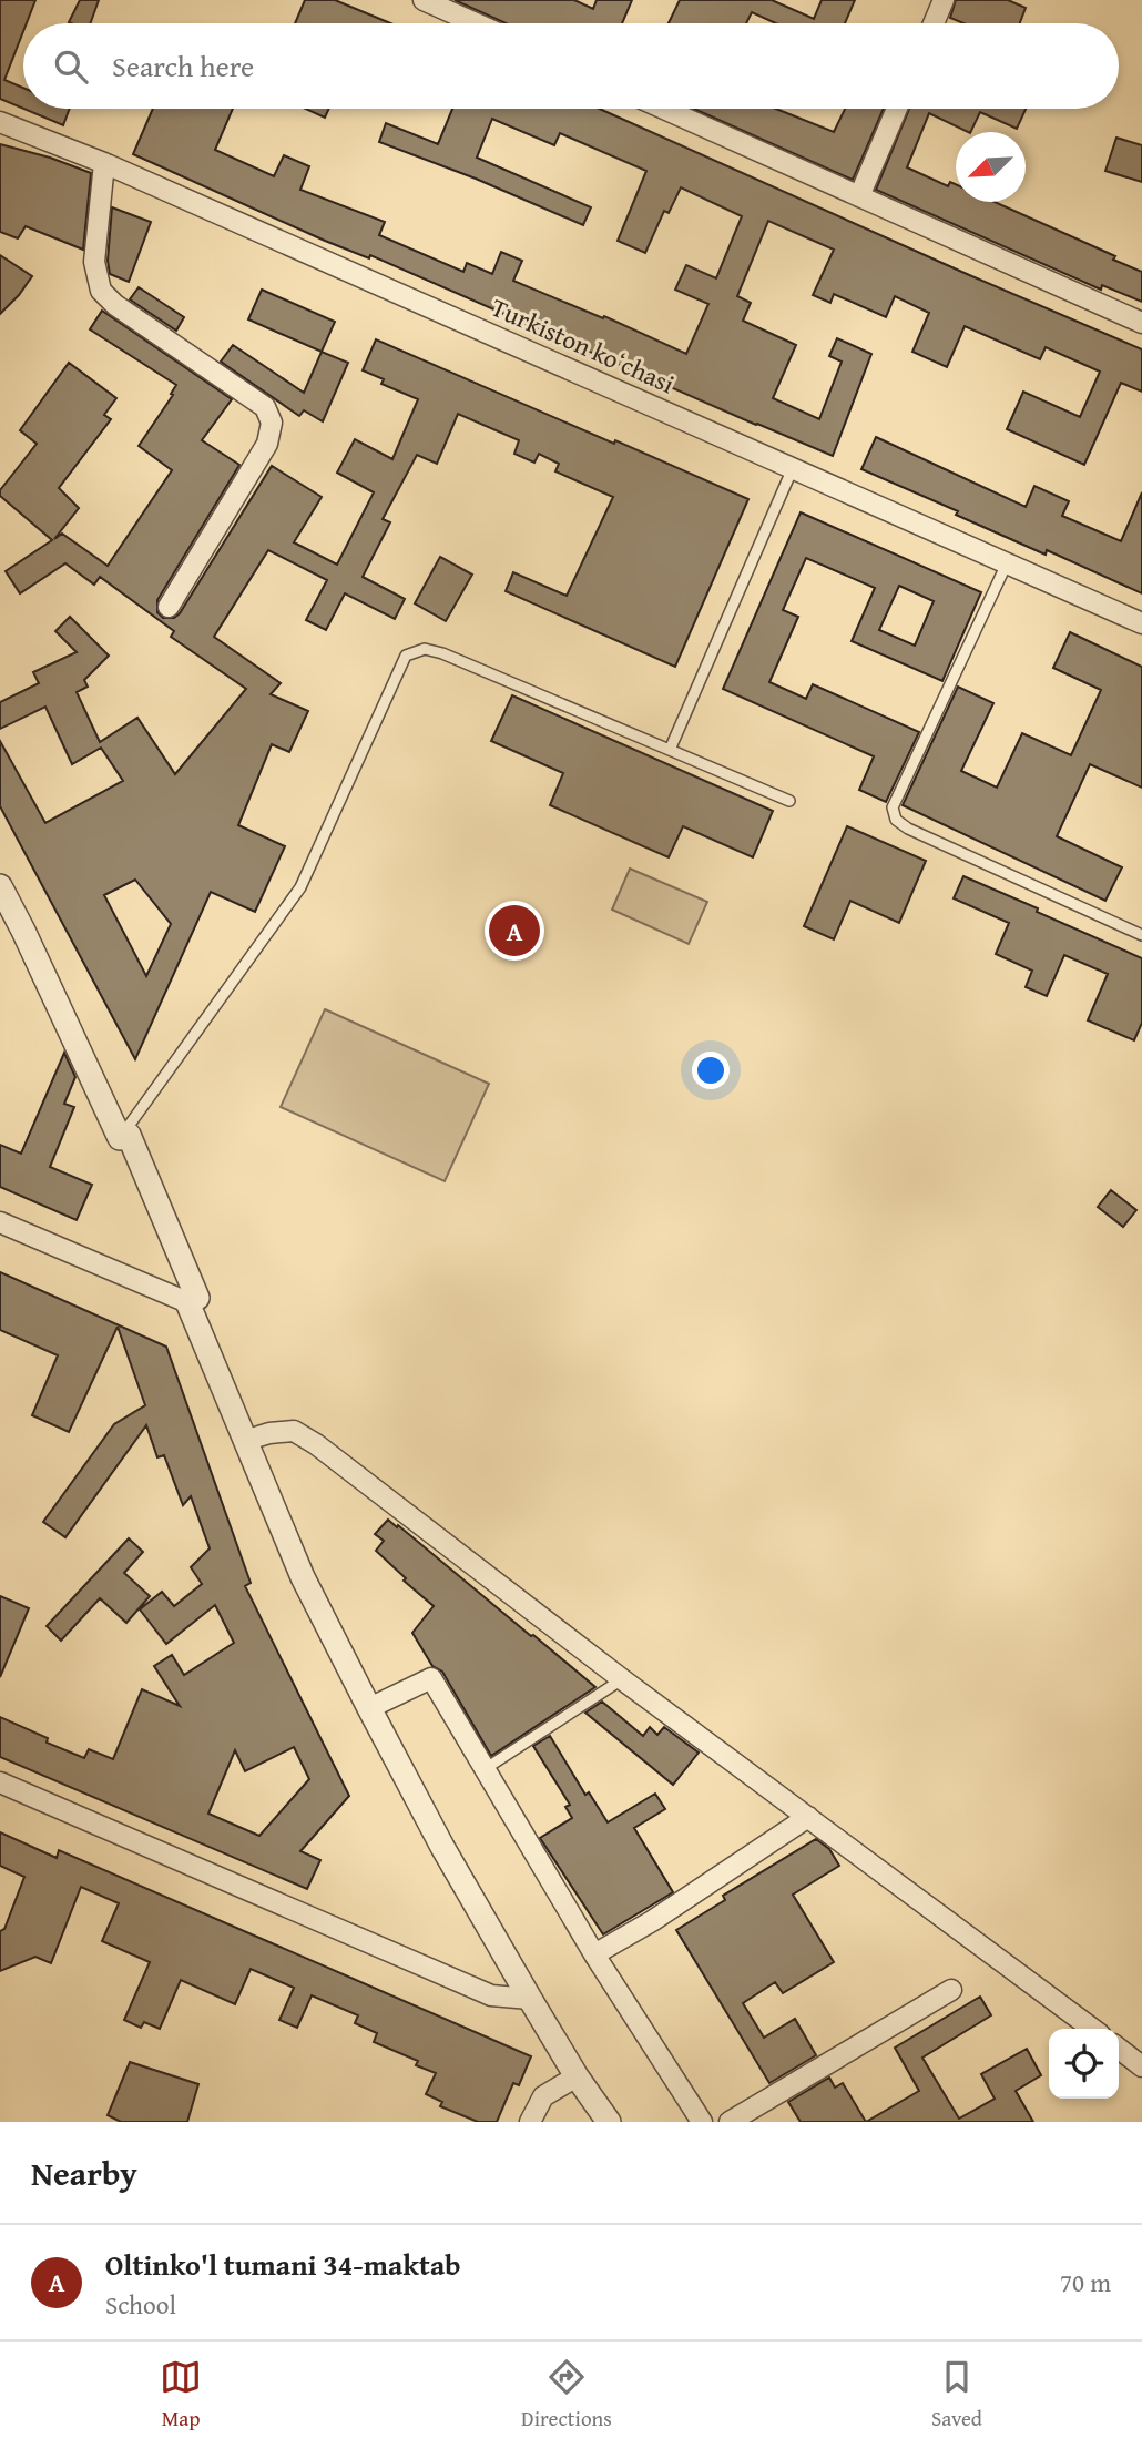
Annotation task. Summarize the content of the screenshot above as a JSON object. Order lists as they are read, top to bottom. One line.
{"streets":{"street":["Turkiston koʻchasi"]},"north":"bottom left","page":{"search":"Search here","pins":"A","heading":"Nearby","list":[{"mark":"A","name":"Oltinko'l tumani 34-maktab","note":"School","value":"70 m"}],"nav":["Map","Directions","Saved"]}}
